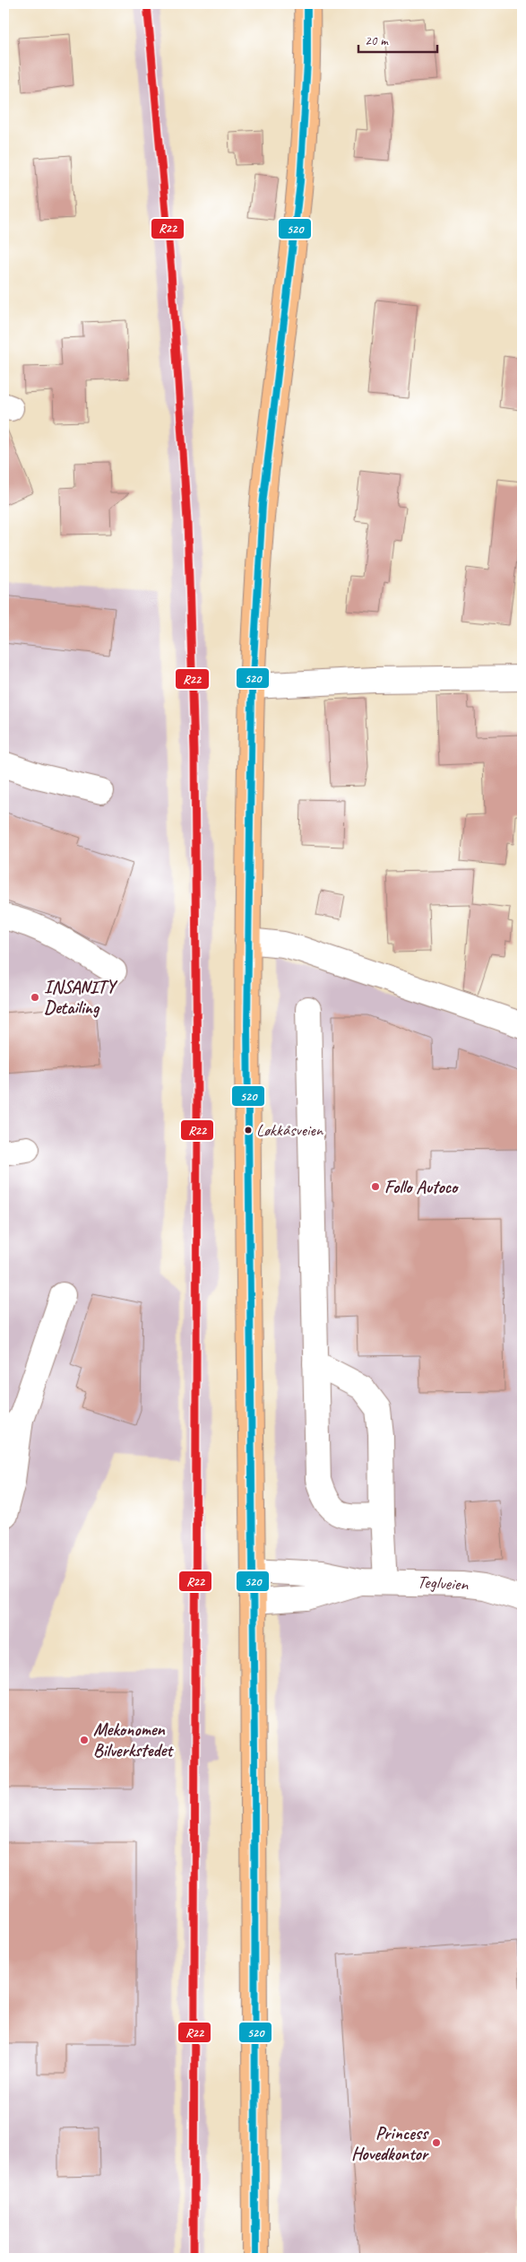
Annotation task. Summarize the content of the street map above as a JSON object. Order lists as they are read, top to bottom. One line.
{"streets":{"street":["Teglveien"]},"places":["INSANITY Detailing","Løkkåsveien","Follo Autoco","Mekonomen Bilverkstedet","Princess Hovedkontor"],"lines":["transit line R22","transit line 520"],"scale_bar":"20 m"}
